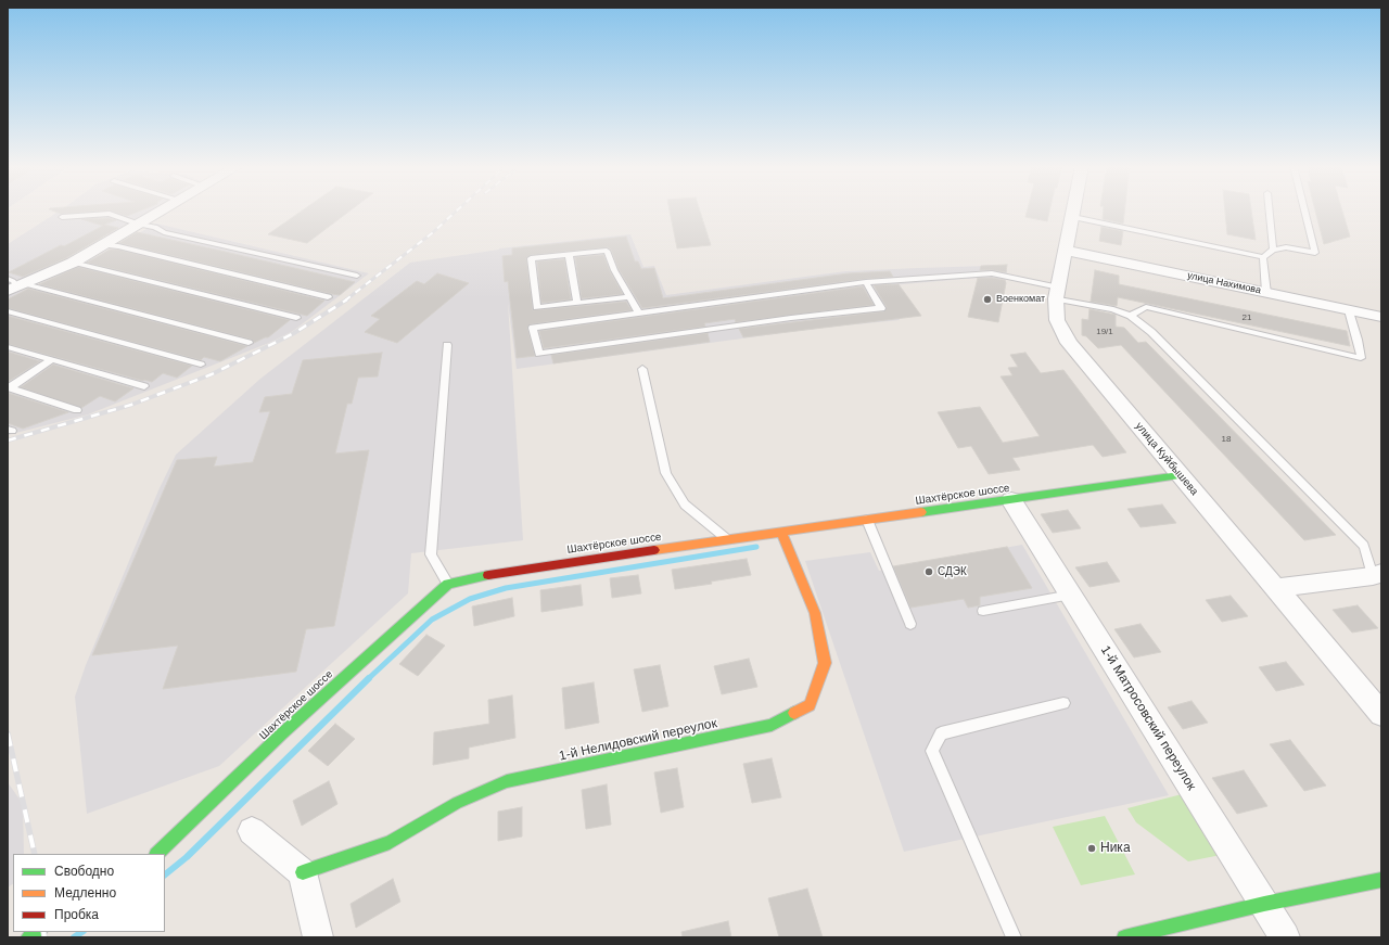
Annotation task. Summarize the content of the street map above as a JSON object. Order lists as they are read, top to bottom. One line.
{"streets":{"street":["улица Нахимова","улица Куйбышева","Шахтёрское шоссе","1-й Матросовский переулок","1-й Нелидовский переулок"]},"crossings":[["улица Нахимова","улица Куйбышева"],["улица Куйбышева","Шахтёрское шоссе"],["Шахтёрское шоссе","1-й Матросовский переулок"],["Шахтёрское шоссе","1-й Нелидовский переулок"]],"places":["Военкомат","СДЭК","Ника"],"house_numbers":["21","19/1","18"],"legend":["Свободно","Медленно","Пробка"]}
